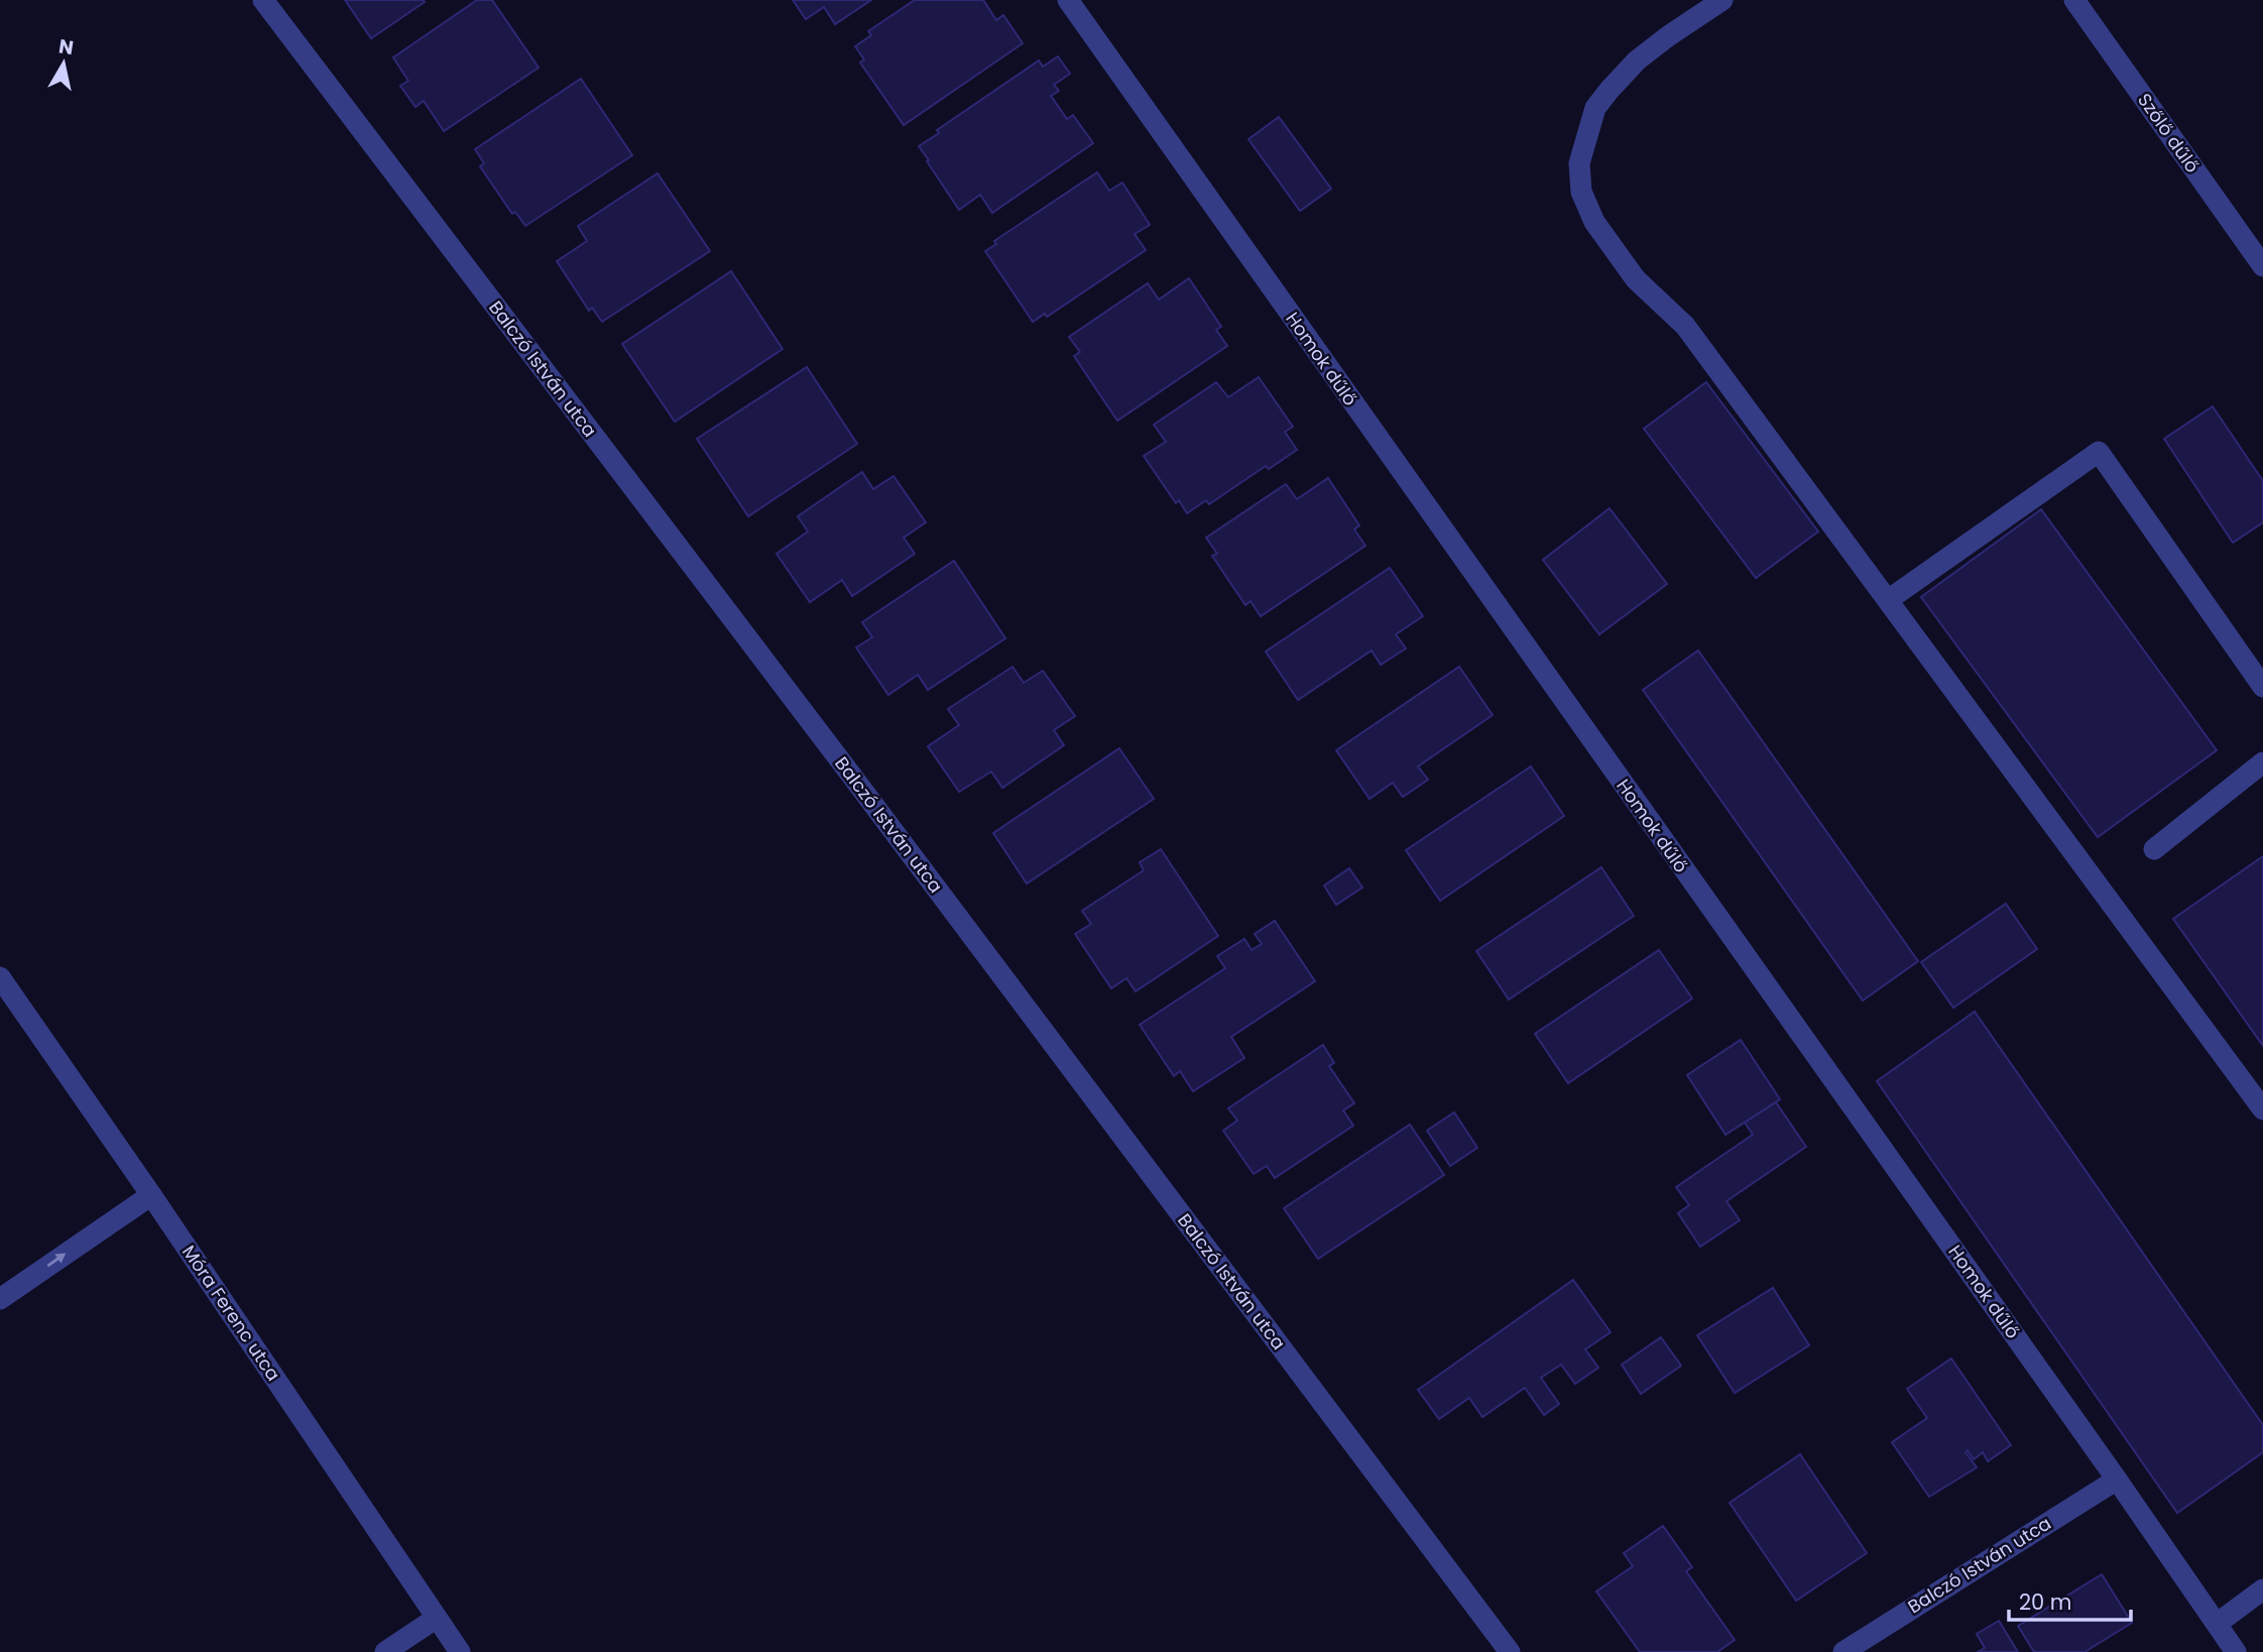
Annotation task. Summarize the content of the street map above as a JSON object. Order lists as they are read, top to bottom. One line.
{"streets":{"street":["Szőlő dűlő","Homok dűlő","Balczó István utca","Móra Ferenc utca"]},"crossings":[["Homok dűlő","Balczó István utca"]],"scale_bar":"20 m","north":"top"}
